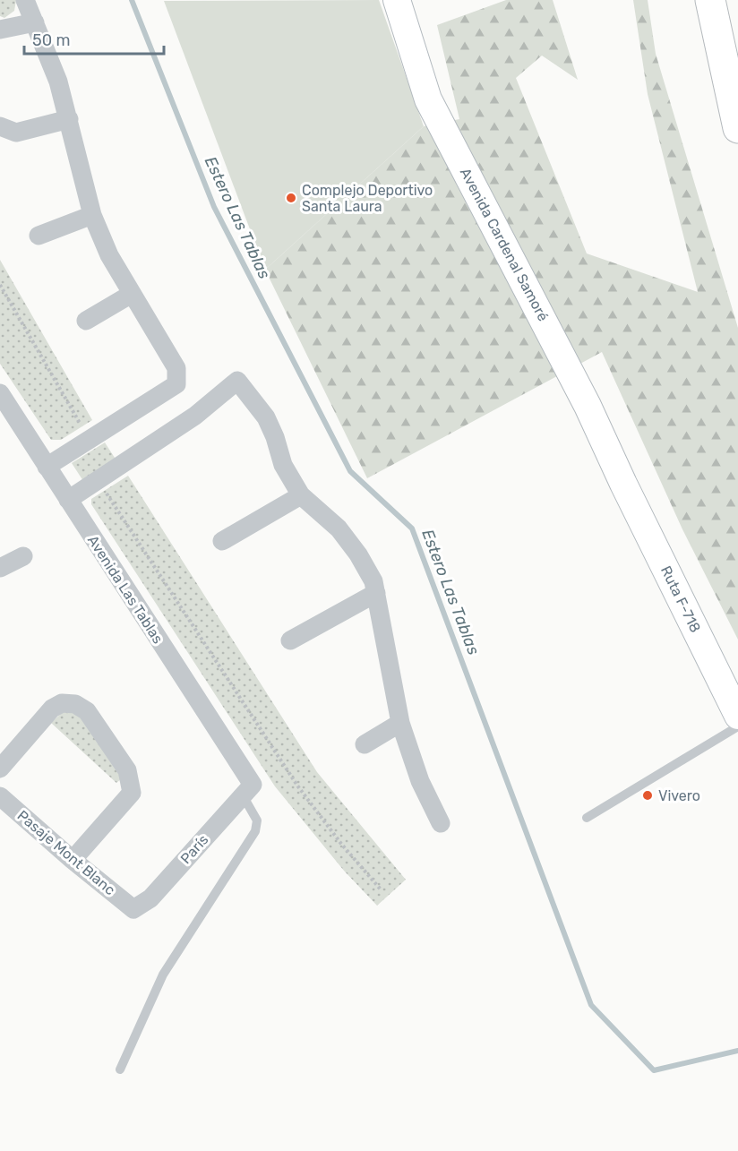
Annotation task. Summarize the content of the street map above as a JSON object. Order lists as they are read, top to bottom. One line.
{"streets":{"main road":["Avenida Cardenal Samoré","Ruta F-718"],"street":["Avenida Las Tablas","París","Pasaje Mont Blanc"]},"crossings":[["Avenida Cardenal Samoré","Ruta F-718"],["Avenida Las Tablas","París"],["París","Pasaje Mont Blanc"]],"water":["Estero Las Tablas"],"places":["Complejo Deportivo Santa Laura","Vivero"],"scale_bar":"50 m"}
